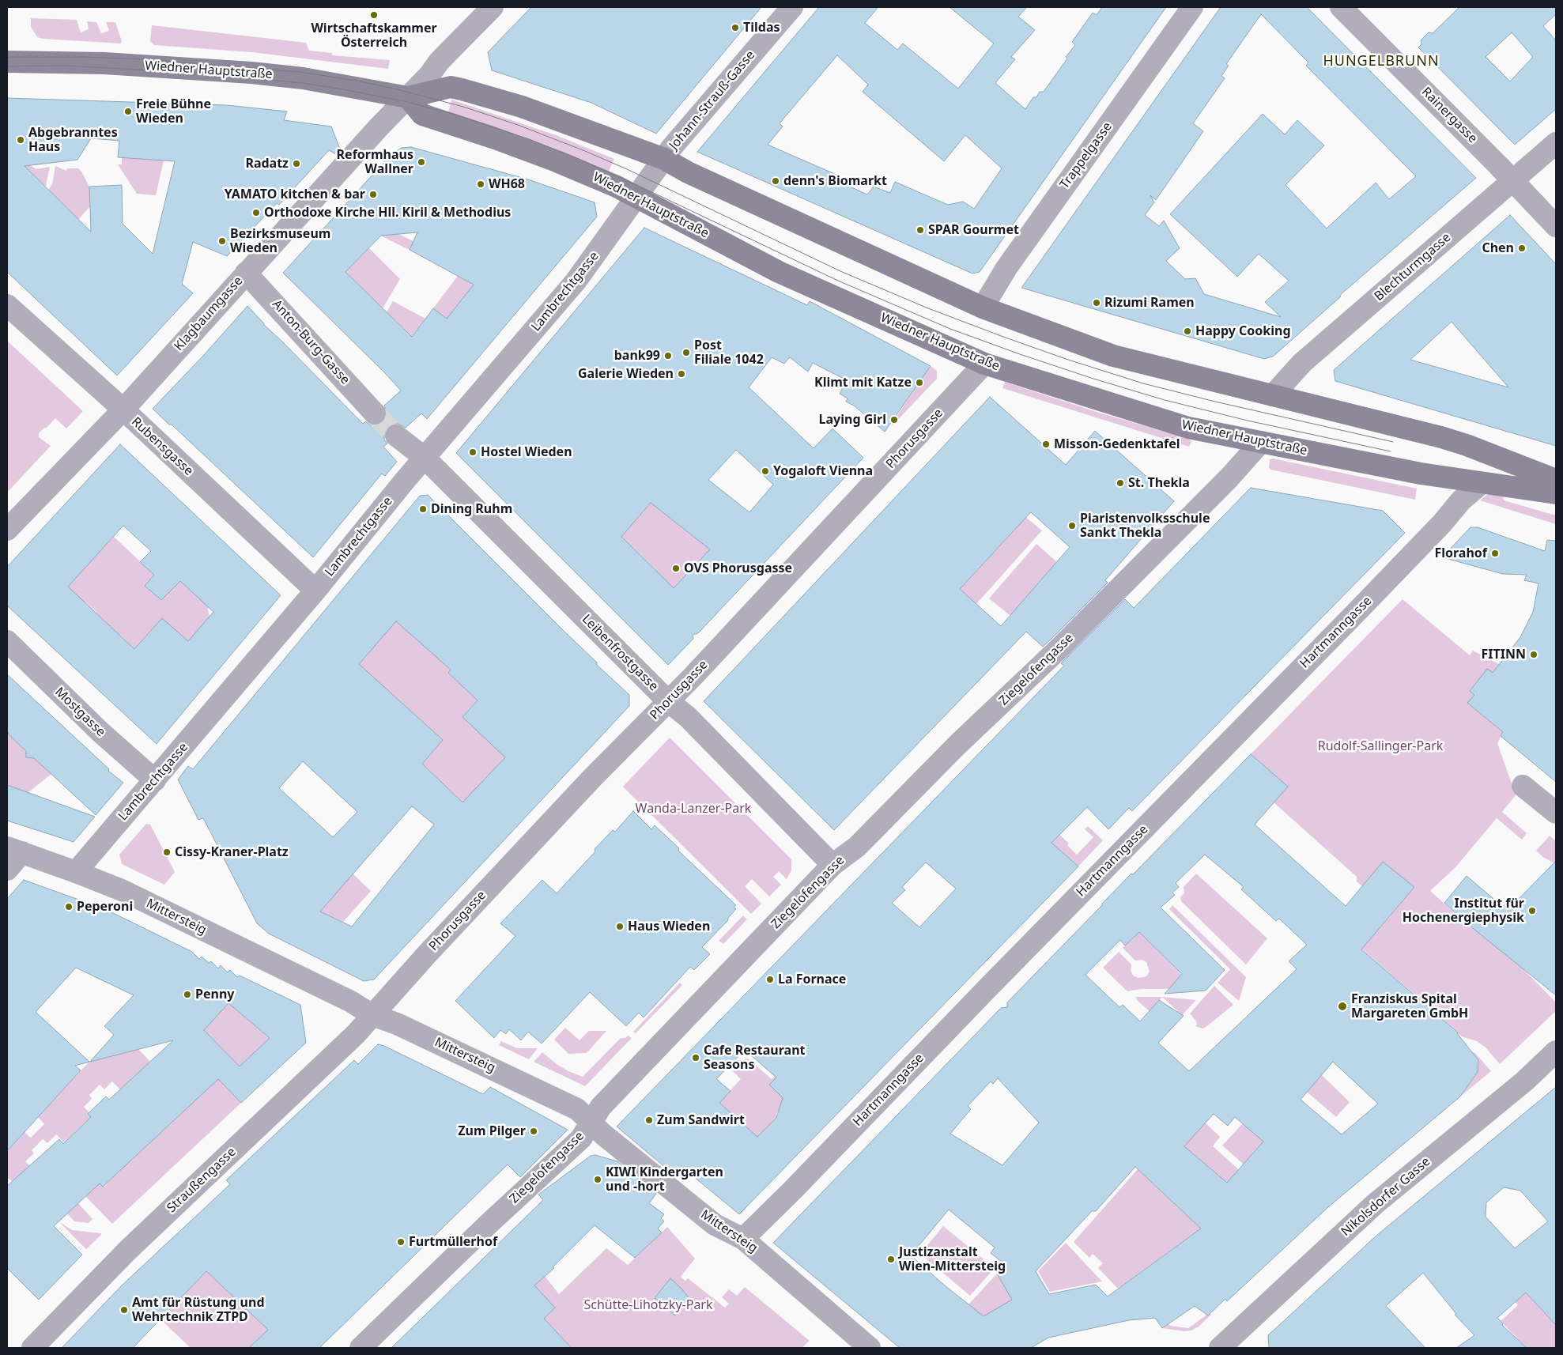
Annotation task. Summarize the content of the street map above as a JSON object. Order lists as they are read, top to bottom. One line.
{"streets":{"main road":["Wiedner Hauptstraße"],"street":["Johann-Strauß-Gasse","Rainergasse","Trappelgasse","Blechturmgasse","Lambrechtgasse","Klagbaumgasse","Anton-Burg-Gasse","Phorusgasse","Rubensgasse","Hartmanngasse","Leibenfrostgasse","Ziegelofengasse","Mostgasse","Mittersteig","Straußengasse","Nikolsdorfer Gasse"]},"crossings":[["Wiedner Hauptstraße","Johann-Strauß-Gasse"],["Wiedner Hauptstraße","Trappelgasse"],["Wiedner Hauptstraße","Blechturmgasse"],["Wiedner Hauptstraße","Lambrechtgasse"],["Wiedner Hauptstraße","Klagbaumgasse"],["Wiedner Hauptstraße","Phorusgasse"],["Wiedner Hauptstraße","Hartmanngasse"],["Wiedner Hauptstraße","Ziegelofengasse"],["Johann-Strauß-Gasse","Lambrechtgasse"],["Rainergasse","Blechturmgasse"],["Lambrechtgasse","Rubensgasse"],["Lambrechtgasse","Leibenfrostgasse"],["Lambrechtgasse","Mostgasse"],["Lambrechtgasse","Mittersteig"],["Klagbaumgasse","Anton-Burg-Gasse"],["Klagbaumgasse","Rubensgasse"],["Phorusgasse","Leibenfrostgasse"],["Phorusgasse","Mittersteig"],["Phorusgasse","Straußengasse"],["Hartmanngasse","Mittersteig"],["Leibenfrostgasse","Ziegelofengasse"],["Ziegelofengasse","Mittersteig"],["Mittersteig","Straußengasse"]],"districts":["HUNGELBRUNN"],"parks":["Rudolf-Sallinger-Park","Wanda-Lanzer-Park","Schütte-Lihotzky-Park"],"places":["Wirtschaftskammer Österreich","Tildas","Freie Bühne Wieden","Abgebranntes Haus","Reformhaus Wallner","Radatz","denn's Biomarkt","WH68","YAMATO kitchen & bar","Orthodoxe Kirche Hll. Kiril & Methodius","SPAR Gourmet","Bezirksmuseum Wieden","Chen","Rizumi Ramen","Happy Cooking","Post Filiale 1042","bank99","Galerie Wieden","Klimt mit Katze","Laying Girl","Misson-Gedenktafel","Hostel Wieden","Yogaloft Vienna","St. Thekla","Dining Ruhm","Piaristenvolksschule Sankt Thekla","Florahof","OVS Phorusgasse","FITINN","Cissy-Kraner-Platz","Peperoni","Institut für Hochenergiephysik","Haus Wieden","La Fornace","Penny","Franziskus Spital Margareten GmbH","Cafe Restaurant Seasons","Zum Sandwirt","Zum Pilger","KIWI Kindergarten und -hort","Furtmüllerhof","Justizanstalt Wien-Mittersteig","Amt für Rüstung und Wehrtechnik ZTPD"]}
